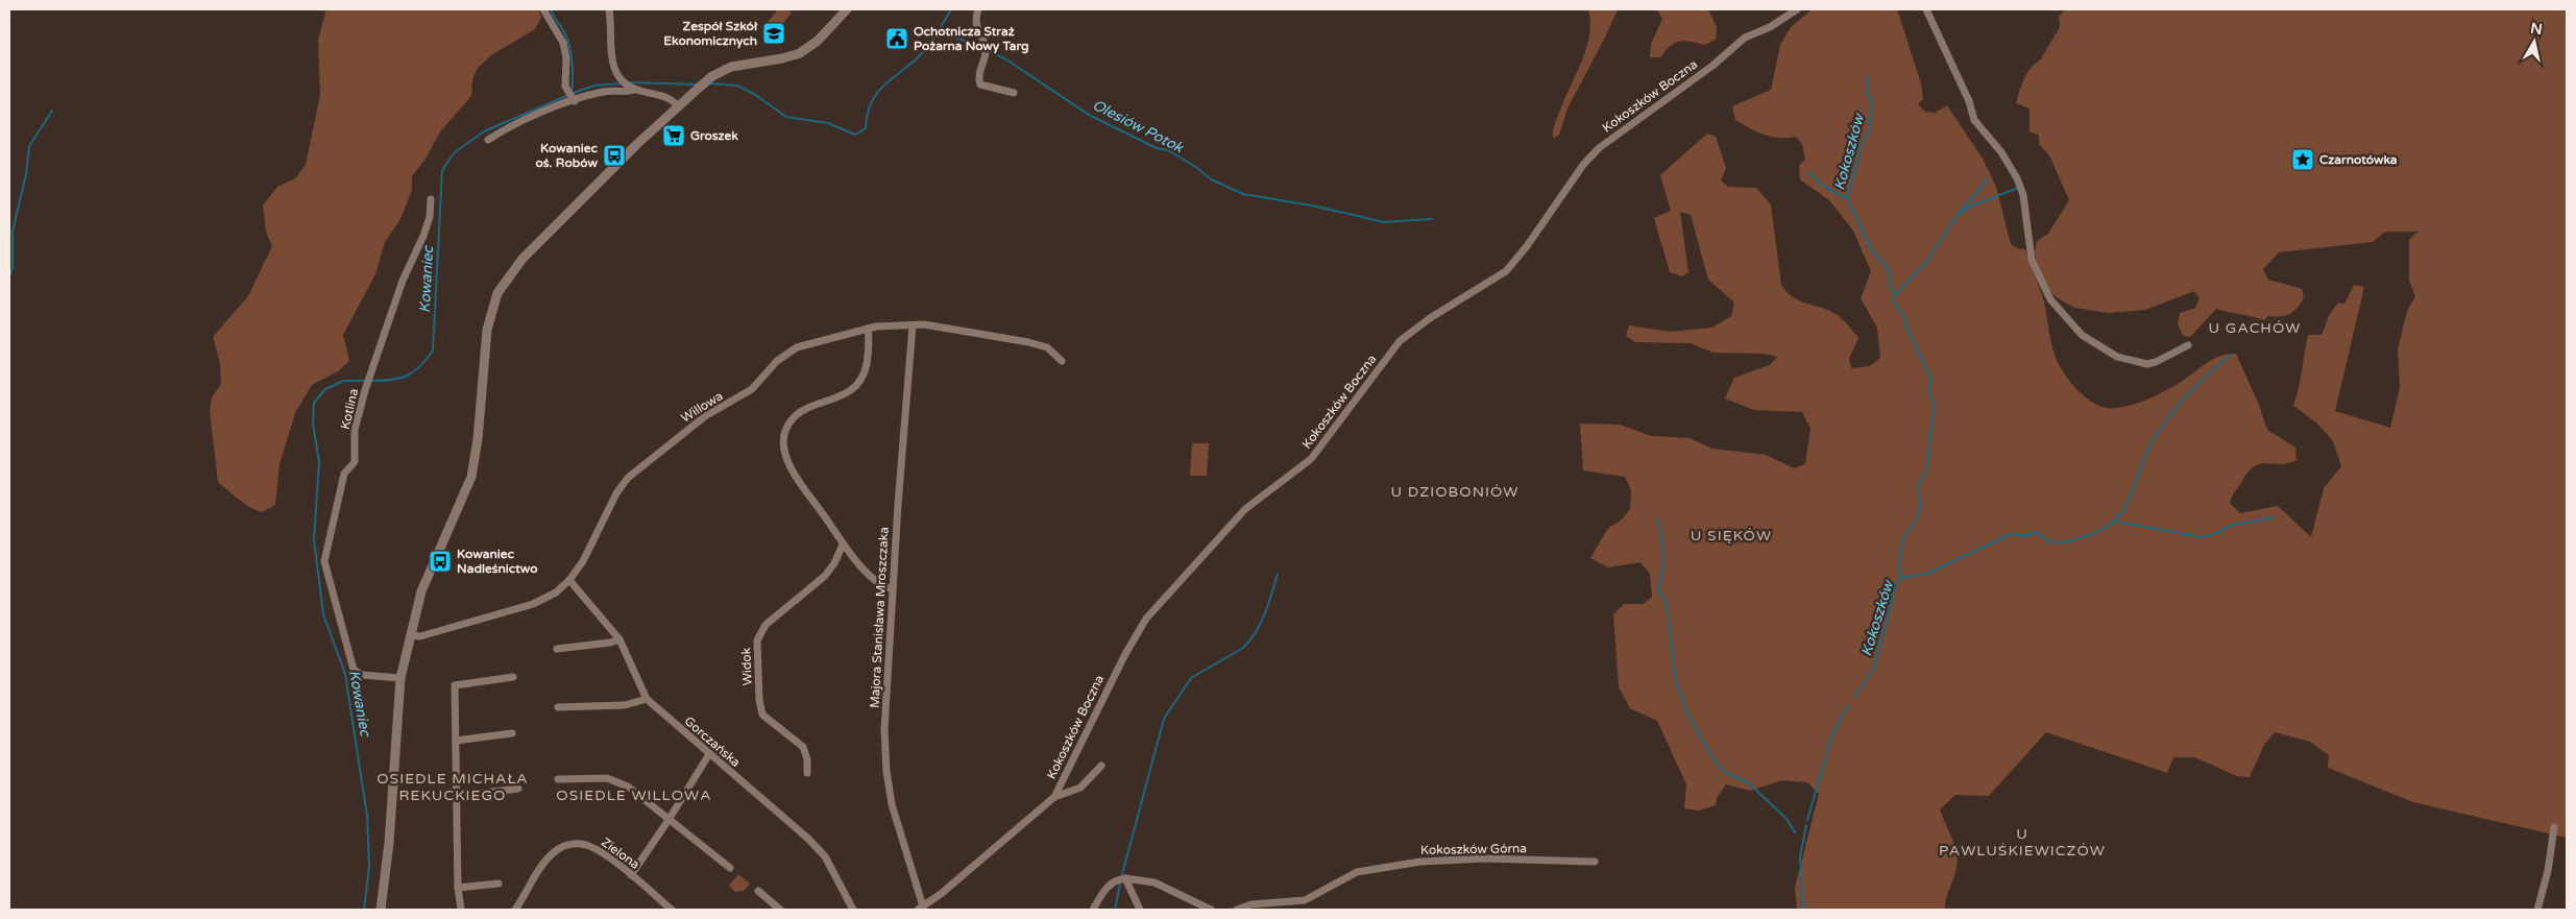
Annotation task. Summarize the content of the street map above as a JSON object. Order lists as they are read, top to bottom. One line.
{"streets":{"street":["Kokoszków Boczna","Willowa","Kotlina","Majora Stanisława Mroszczaka","Widok","Gorczańska","Kokoszków Górna","Zielona"]},"crossings":[["Kokoszków Boczna","Majora Stanisława Mroszczaka"],["Willowa","Majora Stanisława Mroszczaka"],["Willowa","Gorczańska"]],"districts":["U GACHÓW","U DZIOBONIÓW","U SIĘKÓW","OSIEDLE MICHAŁA REKUCKIEGO","OSIEDLE WILLOWA","U PAWLUŚKIEWICZÓW"],"water":["Olesiów Potok","Kokoszków","Kowaniec"],"places":{"school or university":["Zespół Szkół Ekonomicznych"],"public building":["Ochotnicza Straż Pożarna Nowy Targ"],"supermarket":["Groszek"],"bus stop":["Kowaniec oś. Robów","Kowaniec Nadleśnictwo"],"place":["Czarnotówka"]},"north":"top"}
